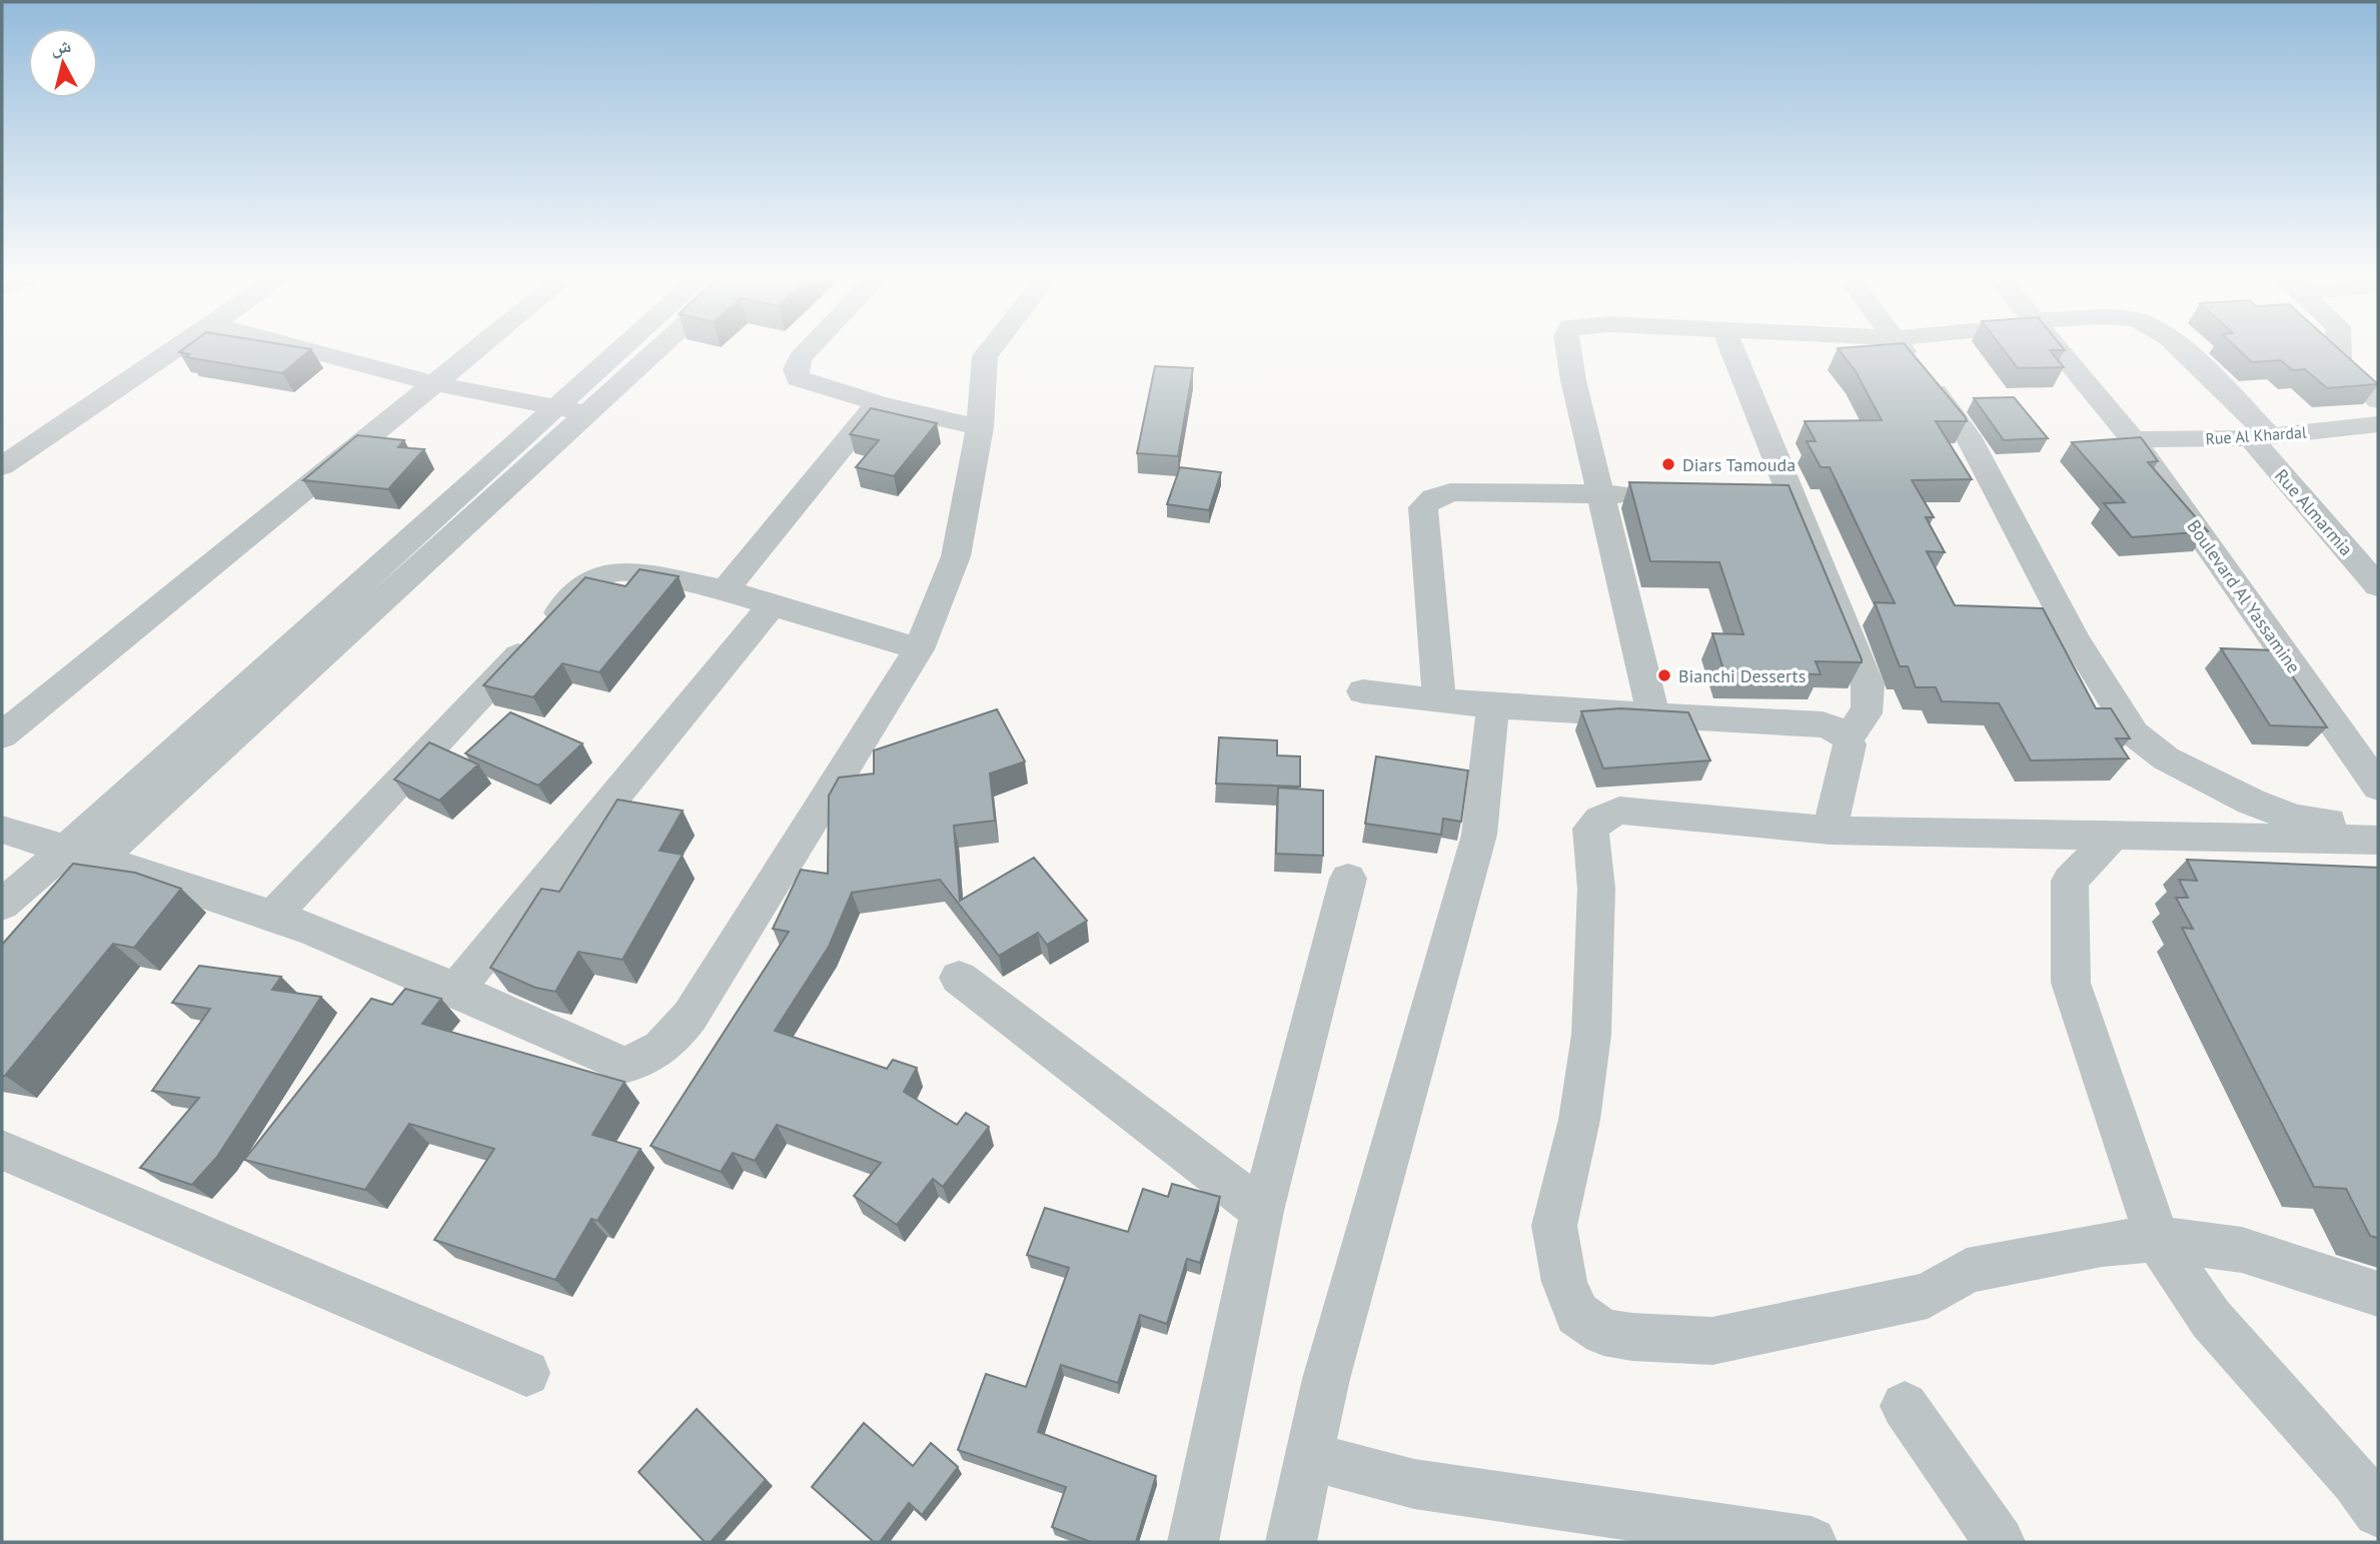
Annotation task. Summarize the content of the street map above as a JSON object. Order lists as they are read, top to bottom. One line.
{"streets":{"street":["Rue Al Khardal","Rue Almarmia","Boulevard Al Yassamine"]},"crossings":[["Rue Al Khardal","Rue Almarmia"],["Rue Al Khardal","Boulevard Al Yassamine"]],"places":["Diars Tamouda","Bianchi Desserts"],"north":"top"}
